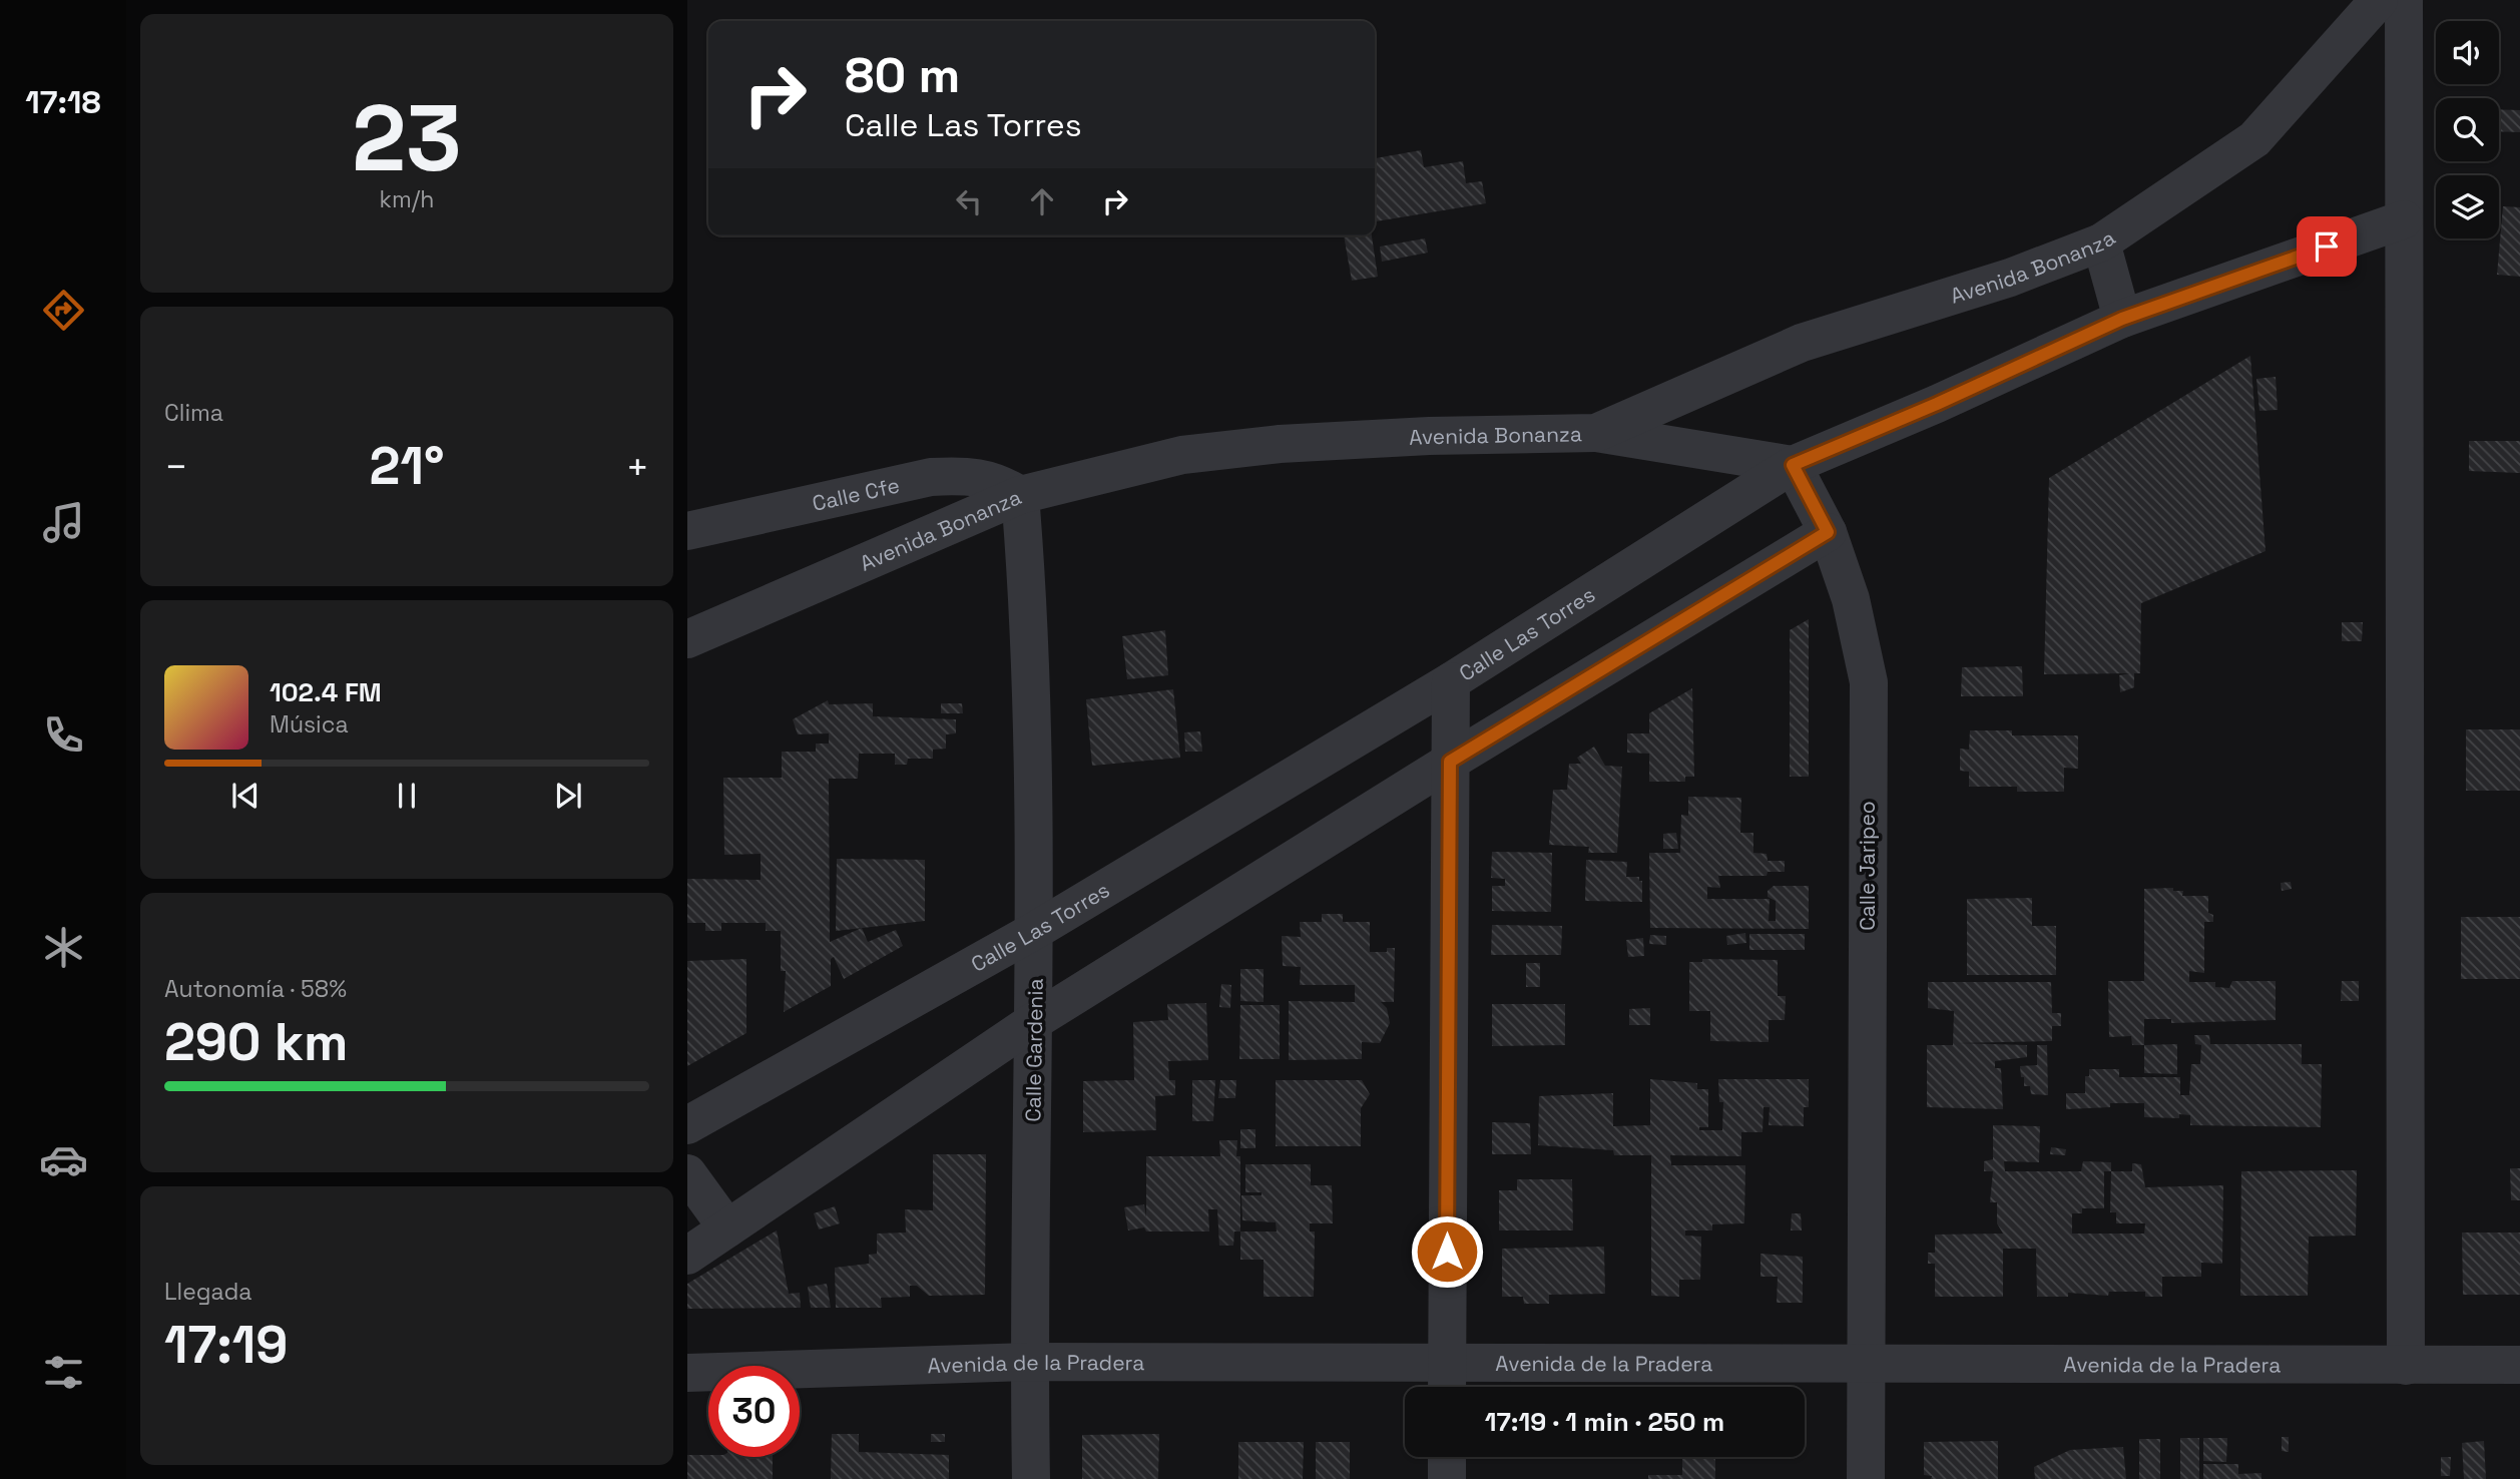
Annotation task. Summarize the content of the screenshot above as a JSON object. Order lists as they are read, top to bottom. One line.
{"streets":{"street":["Avenida Bonanza","Calle Cfe","Calle Las Torres","Calle Jaripeo","Calle Gardenia","Avenida de la Pradera"]},"crossings":[["Avenida Bonanza","Calle Cfe"],["Avenida Bonanza","Calle Gardenia"],["Calle Cfe","Calle Gardenia"],["Calle Las Torres","Calle Jaripeo"],["Calle Las Torres","Calle Gardenia"],["Calle Jaripeo","Avenida de la Pradera"],["Calle Gardenia","Avenida de la Pradera"]],"page":{"tabs":"17:18","tile":[["23","km/h"],"Clima",["Autonomía · 58%","290 km"],["Llegada","17:19"]],"turn":["80 m","Calle Las Torres"],"heat":["−","21°","+"],"song":["102.4 FM","Música"],"limit":"30","trip":"17:19 · 1 min · 250 m"}}
